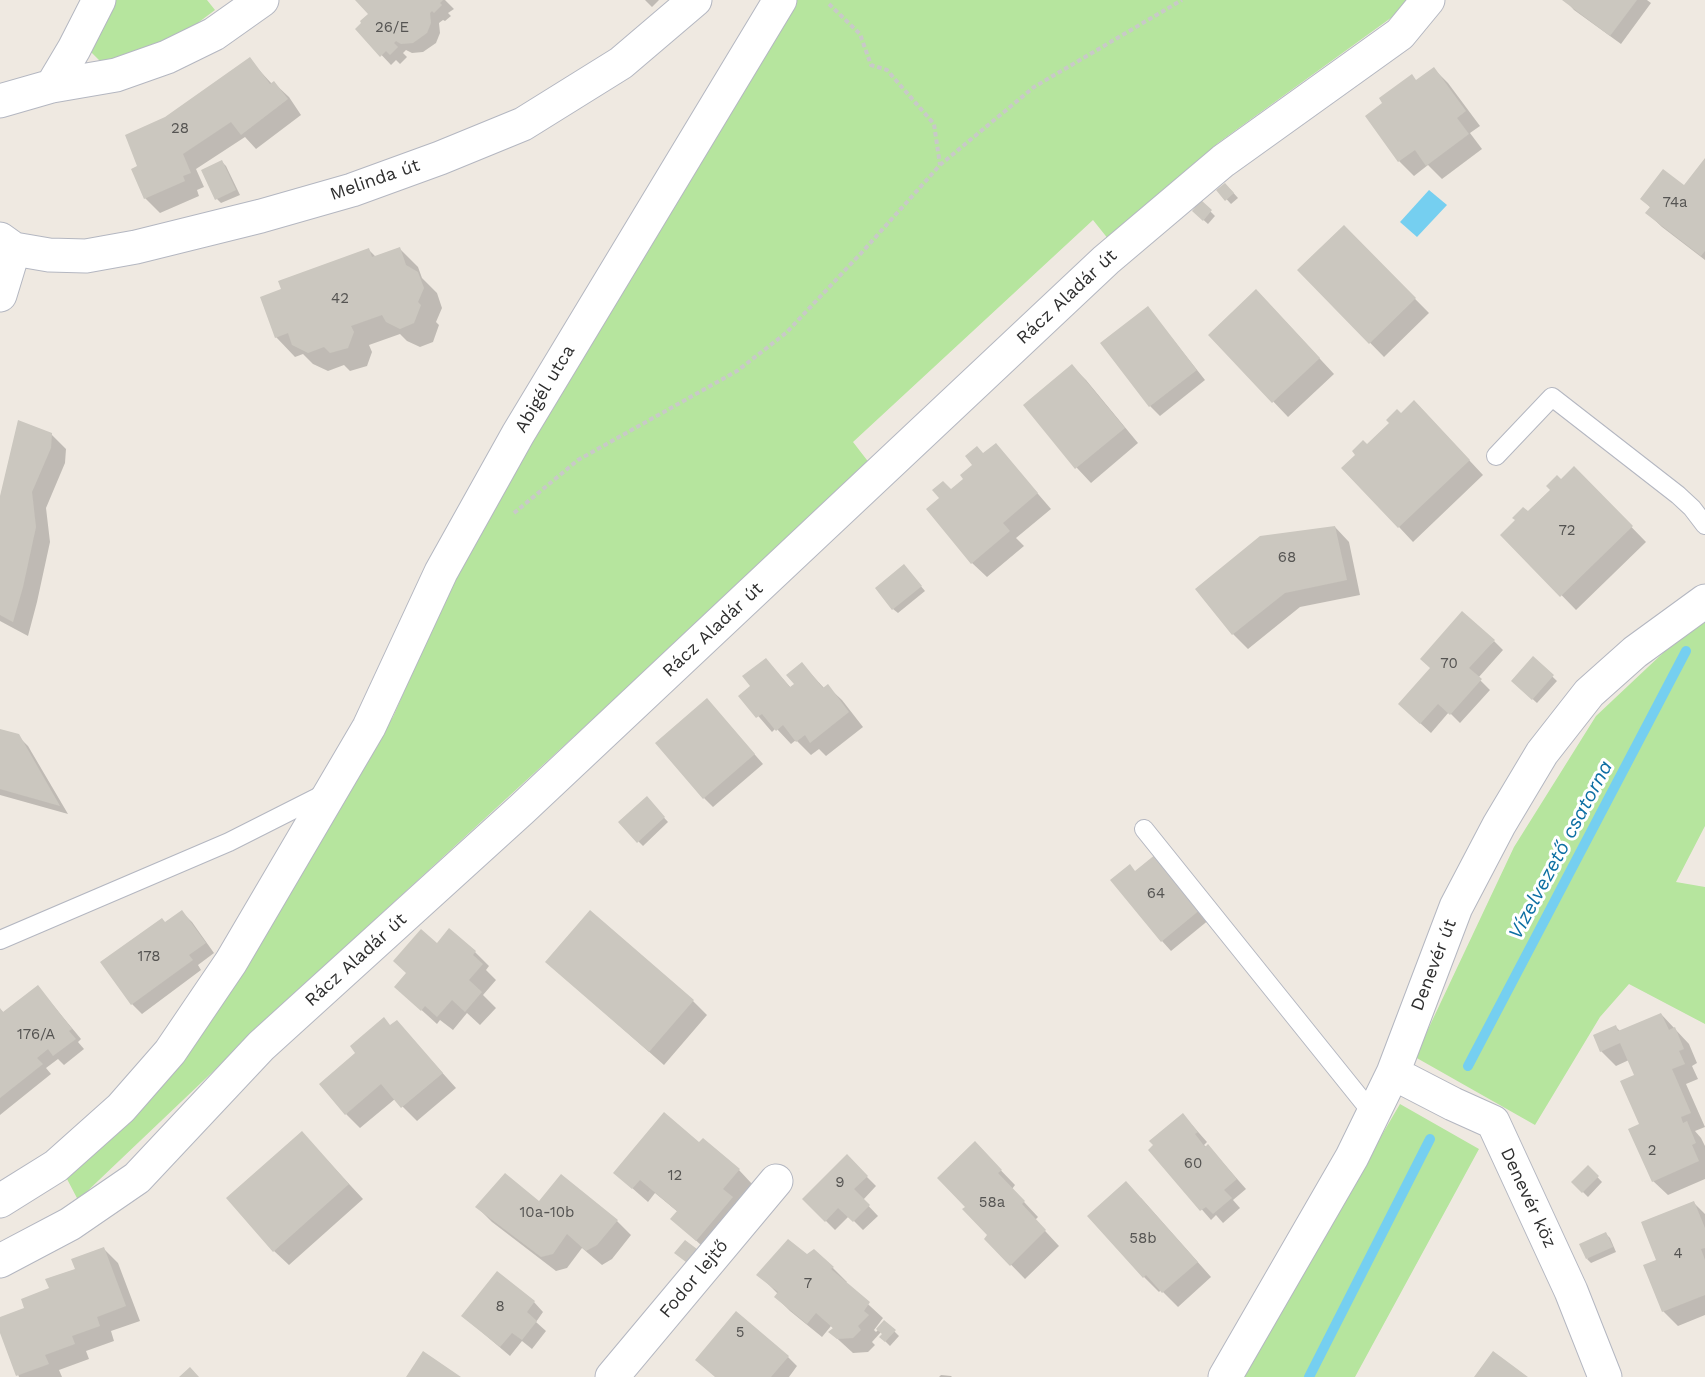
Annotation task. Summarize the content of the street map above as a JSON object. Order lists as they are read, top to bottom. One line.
{"streets":{"street":["Melinda út","Rácz Aladár út","Abigél utca","Denevér út","Denevér köz","Fodor lejtő"]},"crossings":[["Denevér út","Denevér köz"]],"water":["Vízelvezető csatorna"],"house_numbers":["26/E","28","74a","42","72","68","70","64","178","176/A","2","60","12","9","58a","10a-10b","58b","4","7","8","5"]}
